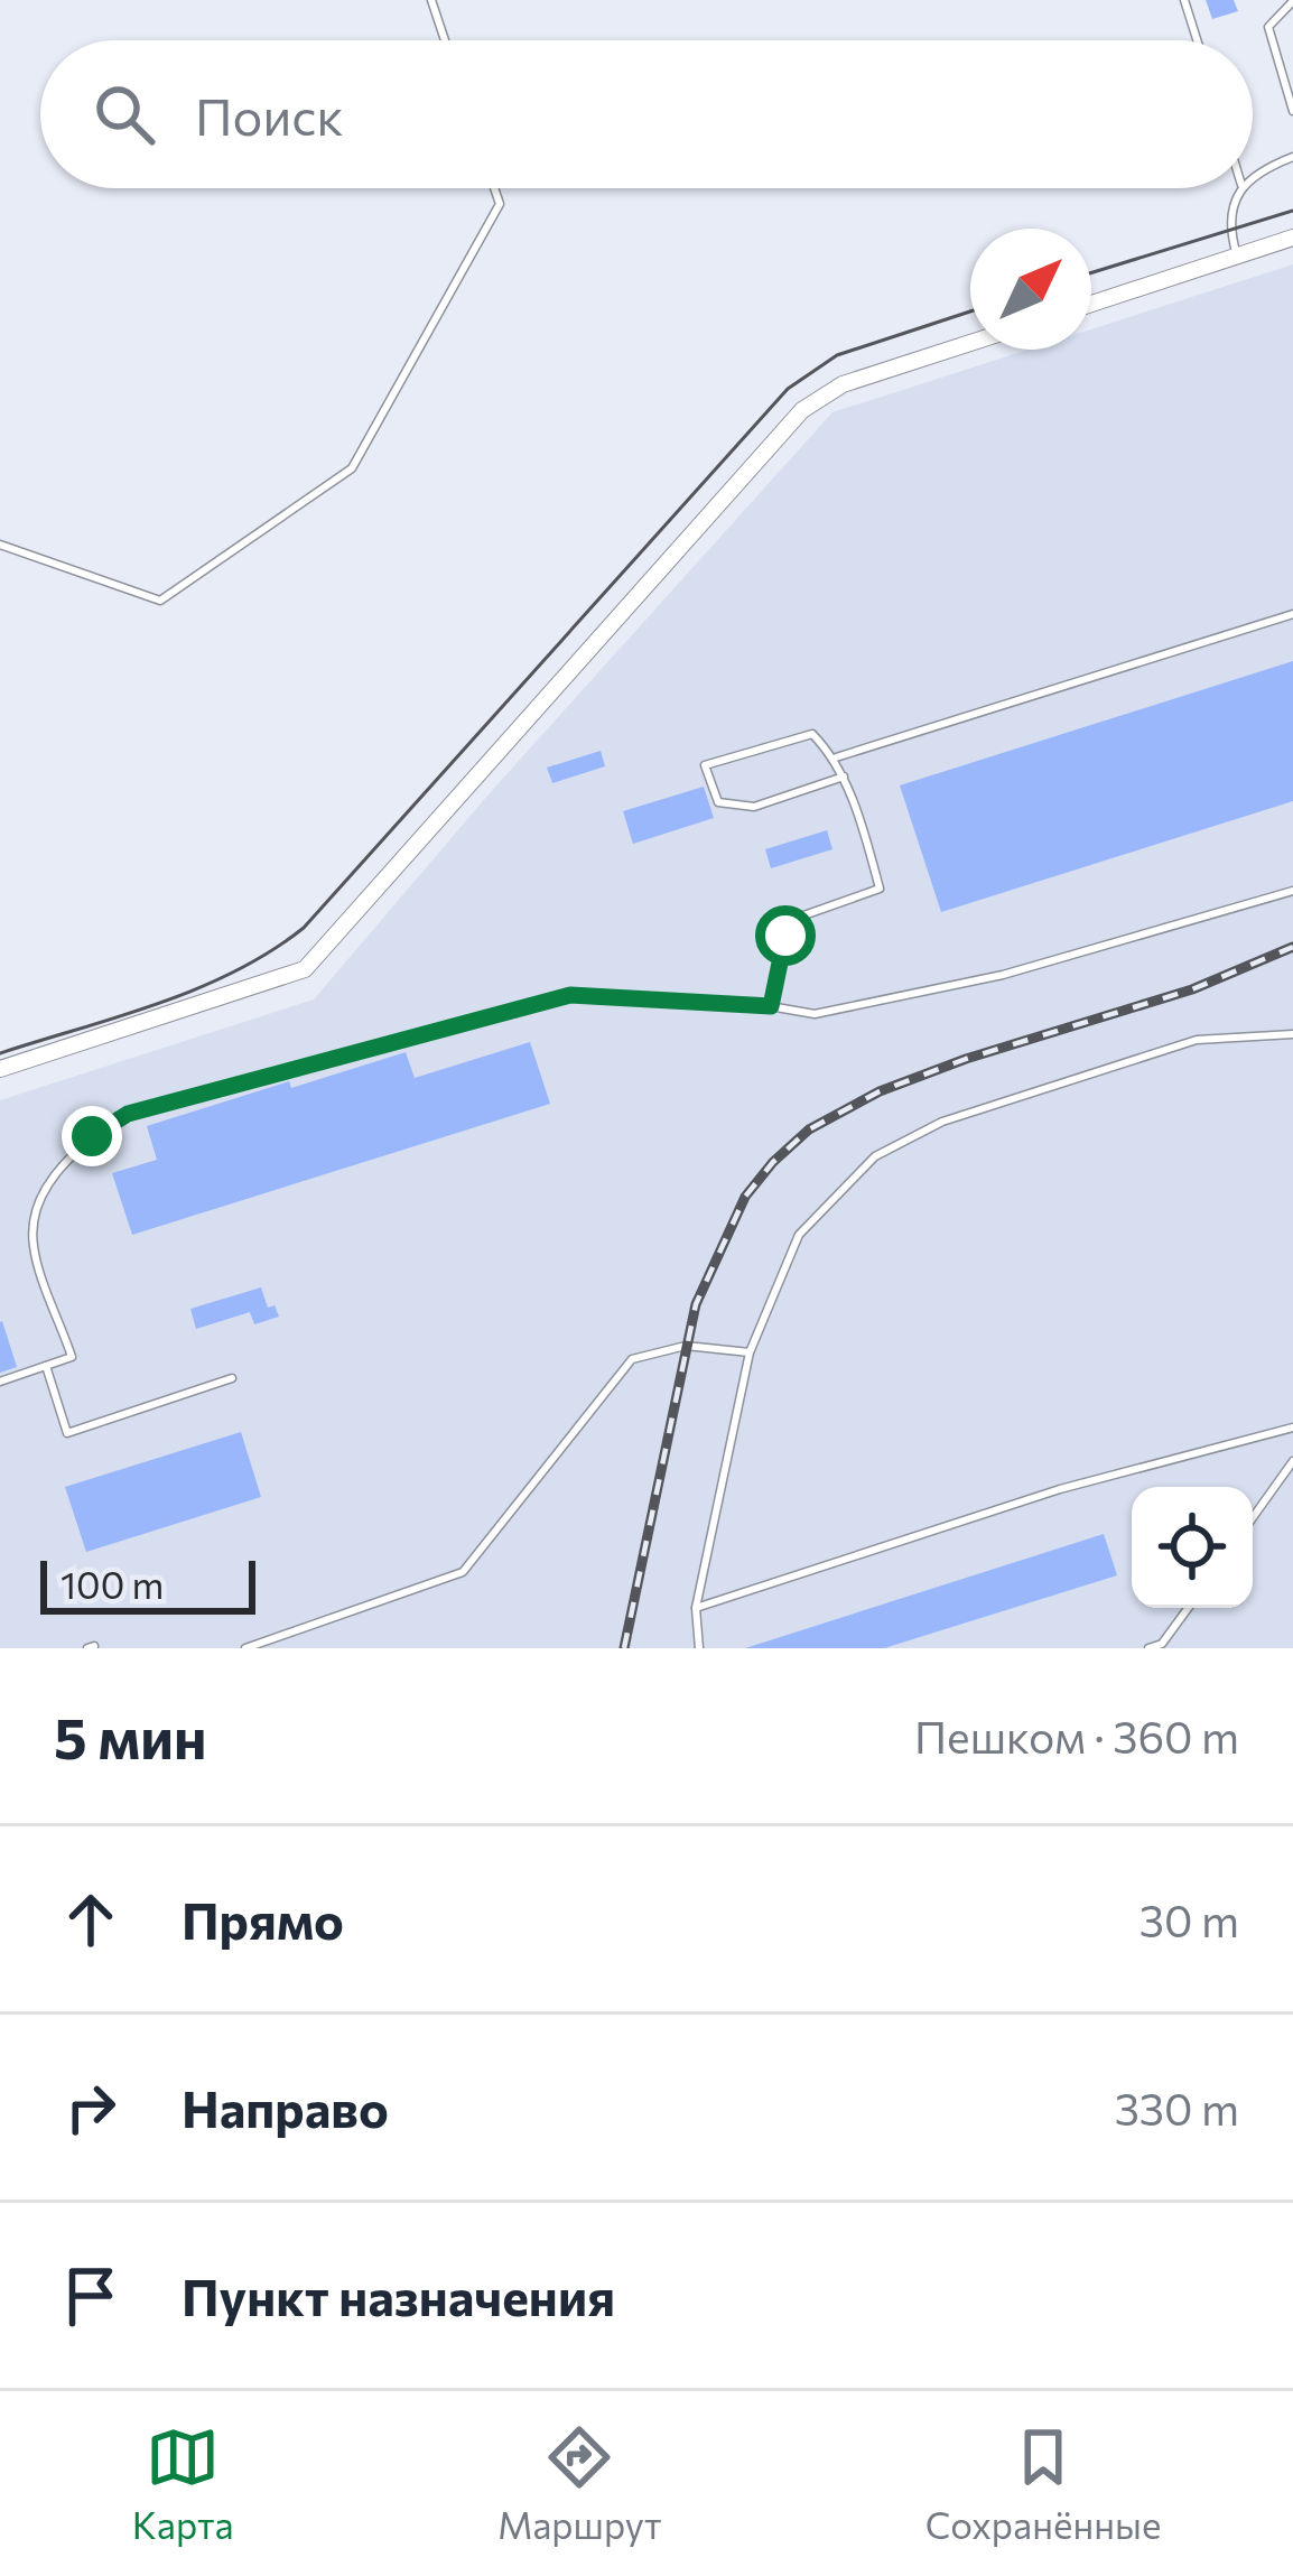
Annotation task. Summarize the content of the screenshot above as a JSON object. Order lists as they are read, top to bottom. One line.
{"scale_bar":"100 m","north":"top right","page":{"search":"Поиск","scale":"100 m","heading":["5 мин","Пешком · 360 m"],"list":[["Прямо","30 m"],["Направо","330 m"],"Пункт назначения"],"nav":["Карта","Маршрут","Сохранённые"]}}
